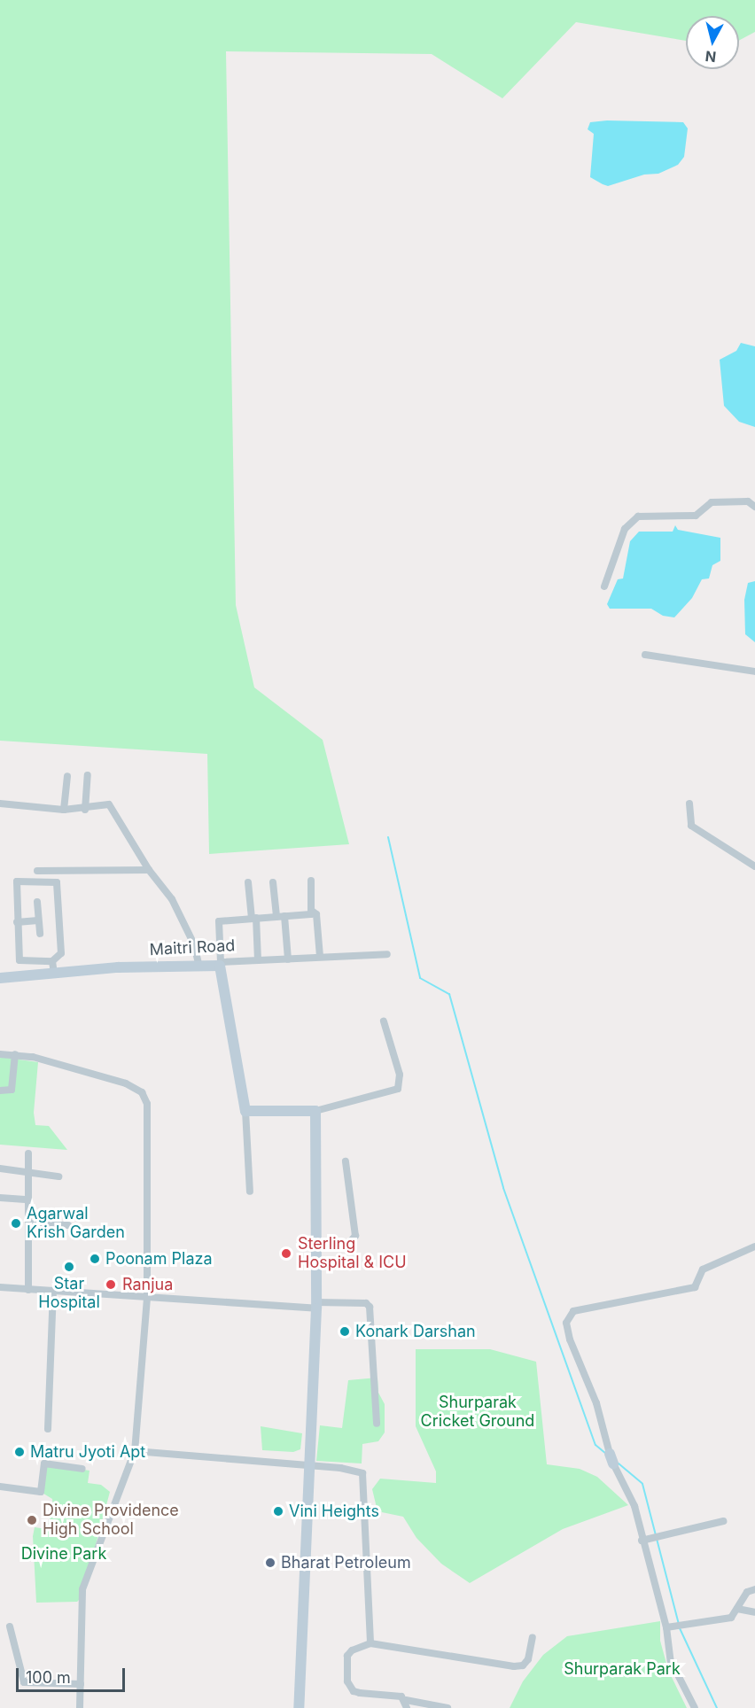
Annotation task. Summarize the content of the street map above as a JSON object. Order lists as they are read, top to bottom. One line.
{"streets":{"street":["Maitri Road"]},"parks":["Shurparak Cricket Ground","Divine Park","Shurparak Park"],"places":["Agarwal Krish Garden","Sterling Hospital & ICU","Poonam Plaza","Star Hospital","Ranjua","Konark Darshan","Matru Jyoti Apt","Vini Heights","Divine Providence High School","Bharat Petroleum"],"scale_bar":"100 m","north":"bottom"}
